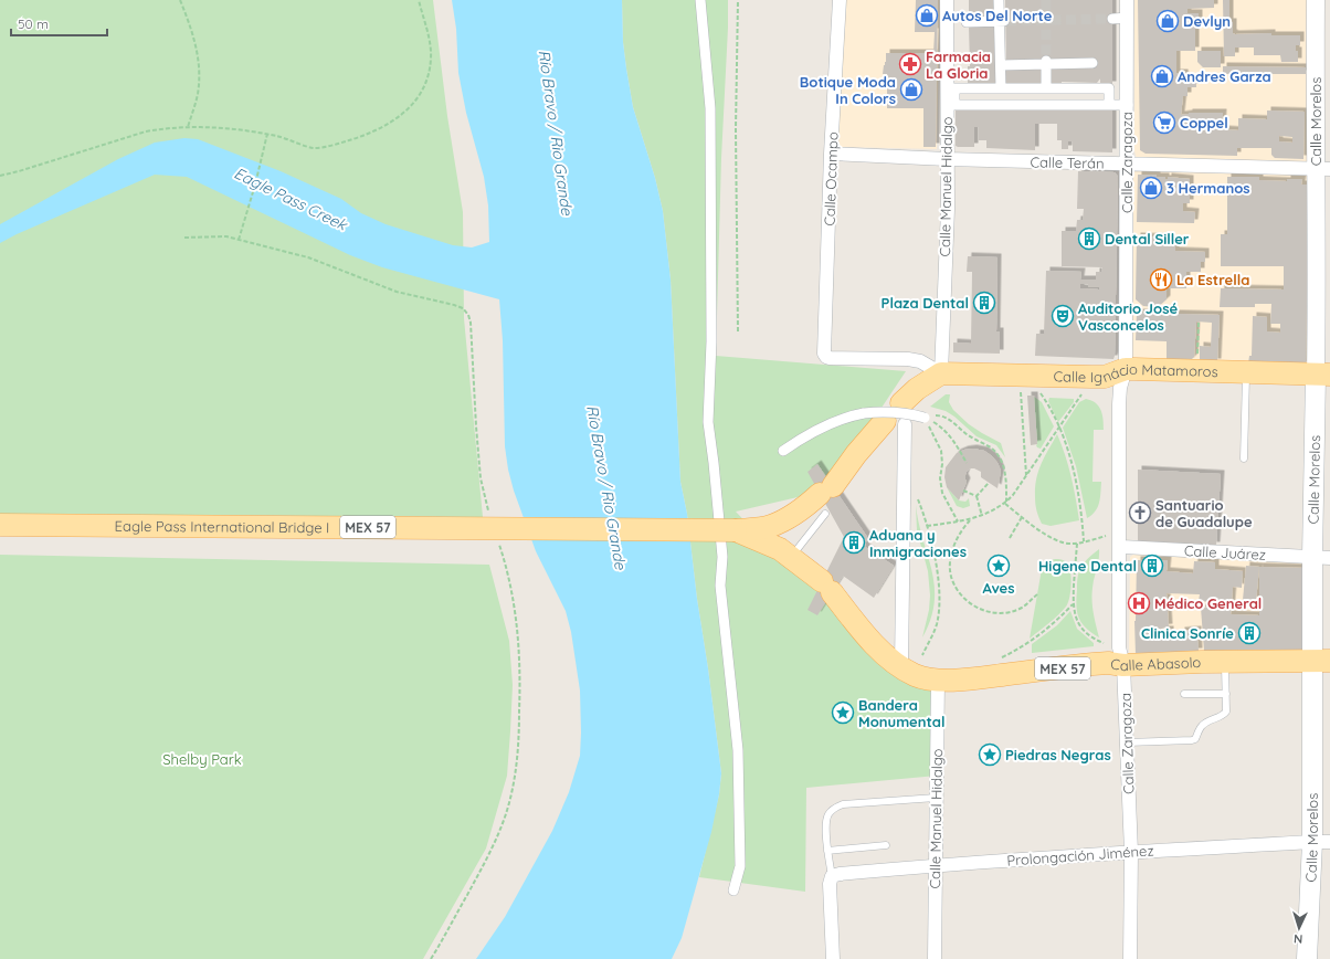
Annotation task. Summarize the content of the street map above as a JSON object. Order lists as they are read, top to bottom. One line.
{"streets":{"main road":["Calle Morelos","Calle Ignácio Matamoros","Eagle Pass International Bridge I","MEX 57","Calle Abasolo"],"street":["Calle Terán","Calle Zaragoza","Calle Ocampo","Calle Manuel Hidalgo","Calle Juárez","Prolongación Jiménez"]},"crossings":[["Calle Morelos","Calle Terán"],["Calle Morelos","Calle Ignácio Matamoros"],["Calle Morelos","Calle Juárez"],["Calle Morelos","Calle Abasolo"],["Calle Morelos","Prolongación Jiménez"],["Calle Terán","Calle Zaragoza"],["Calle Terán","Calle Ocampo"],["Calle Terán","Calle Manuel Hidalgo"],["Calle Zaragoza","Calle Ignácio Matamoros"],["Calle Zaragoza","Calle Juárez"],["Calle Zaragoza","Calle Abasolo"],["Calle Zaragoza","Prolongación Jiménez"],["Calle Ocampo","Calle Ignácio Matamoros"],["Calle Manuel Hidalgo","Calle Ignácio Matamoros"],["Calle Manuel Hidalgo","Calle Abasolo"],["Calle Manuel Hidalgo","Prolongación Jiménez"],["Eagle Pass International Bridge I","MEX 57"],["Eagle Pass International Bridge I","Calle Abasolo"],["MEX 57","Calle Abasolo"]],"water":["Río Bravo / Rio Grande","Eagle Pass Creek"],"parks":["Shelby Park"],"places":{"shop":["Autos Del Norte","Devlyn","Andres Garza","Botique Moda In Colors","3 Hermanos"],"pharmacy":["Farmacia La Gloria"],"supermarket":["Coppel"],"building":["Dental Siller","Plaza Dental","Aduana y Inmigraciones","Higene Dental","Clinica Sonríe"],"restaurant":["La Estrella"],"theatre":["Auditorio José Vasconcelos"],"church":["Santuario de Guadalupe"],"place":["Aves","Bandera Monumental","Piedras Negras"],"hospital":["Médico General"]},"scale_bar":"50 m","north":"bottom"}
